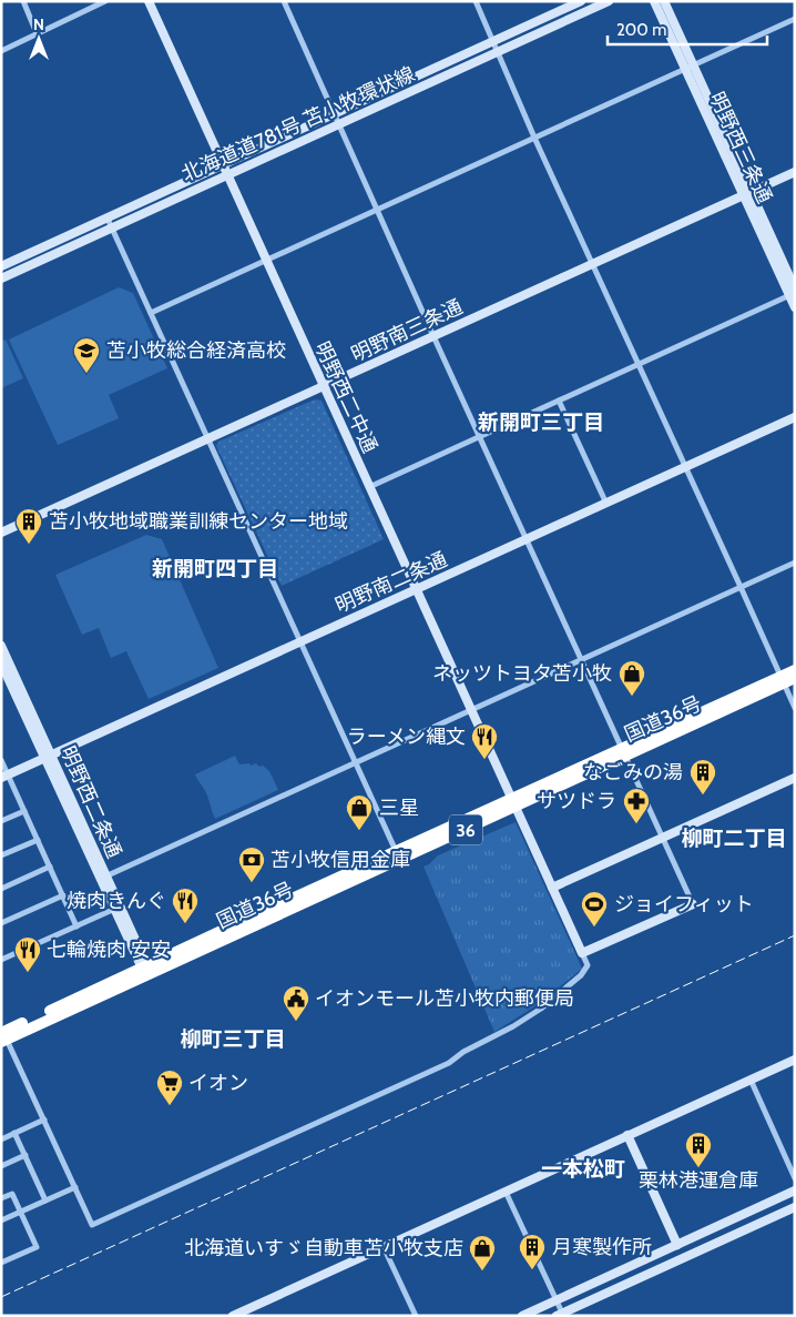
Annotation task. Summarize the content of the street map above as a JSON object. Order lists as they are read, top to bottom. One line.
{"streets":{"highway":["国道36号","36"],"street":["北海道道781号 苫小牧環状線","明野西三条通","明野南三条通","明野西二中通","明野南二条通","明野西二条通"]},"crossings":[["北海道道781号 苫小牧環状線","明野西二中通"],["明野西三条通","明野南三条通"],["明野南三条通","明野西二中通"],["明野西二中通","明野南二条通"],["明野西二中通","国道36号"],["明野南二条通","明野西二条通"],["国道36号","明野西二条通"]],"districts":["新開町三丁目","新開町四丁目","柳町二丁目","柳町三丁目","一本松町"],"places":{"school or university":["苫小牧総合経済高校"],"building":["苫小牧地域職業訓練センター地域","なごみの湯","栗林港運倉庫","月寒製作所"],"shop":["ネッツトヨタ苫小牧","三星","北海道いすゞ自動車苫小牧支店"],"restaurant":["ラーメン縄文","焼肉きんぐ","七輪焼肉 安安"],"pharmacy":["サツドラ"],"bank":["苫小牧信用金庫"],"sports":["ジョイフィット"],"public building":["イオンモール苫小牧内郵便局"],"supermarket":["イオン"]},"scale_bar":"200 m","north":"top"}
